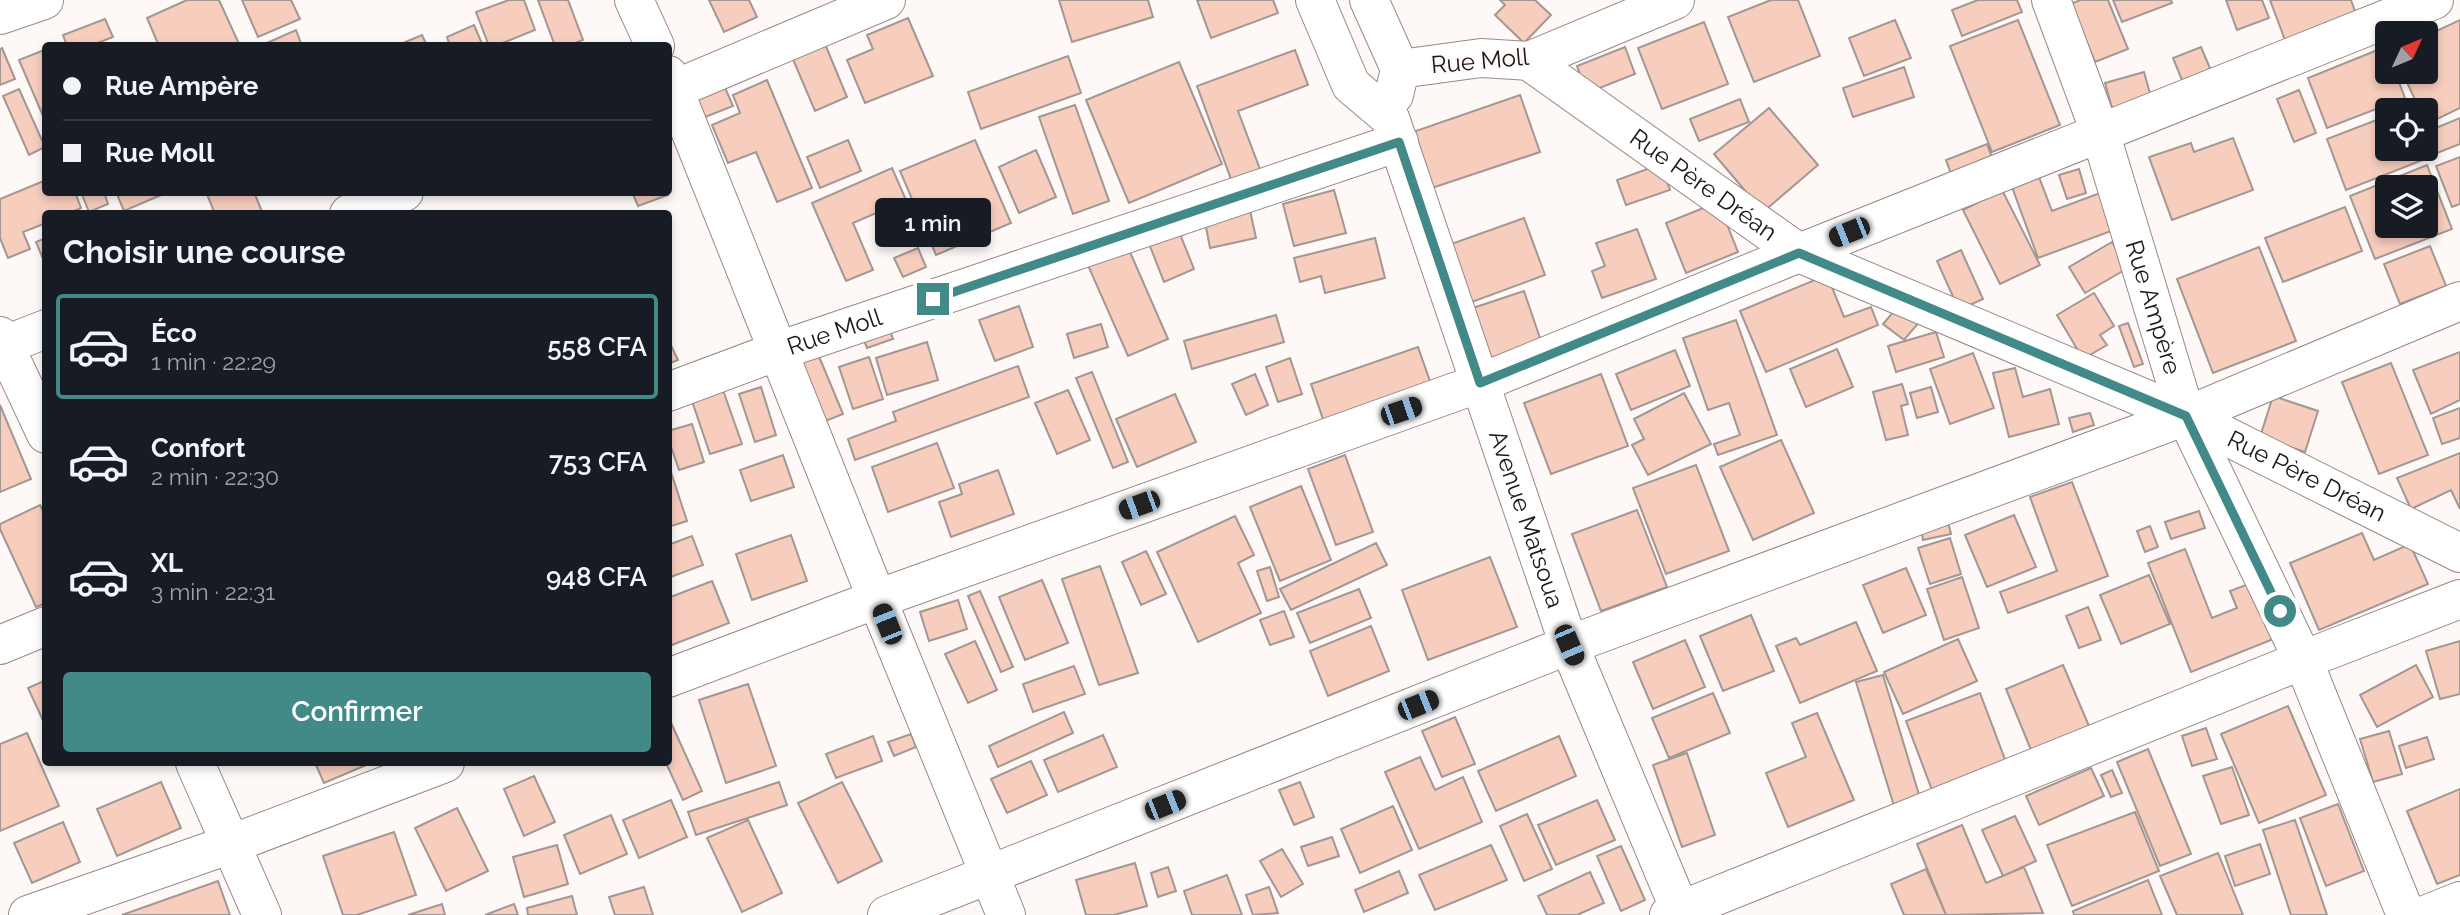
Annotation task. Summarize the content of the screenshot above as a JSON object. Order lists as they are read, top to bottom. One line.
{"streets":{"street":["Rue Moll","Rue Père Dréan","Rue Ampère","Avenue Matsoua"]},"crossings":[["Rue Moll","Rue Père Dréan"],["Rue Moll","Avenue Matsoua"],["Rue Père Dréan","Rue Ampère"]],"north":"top right","page":{"banner":["Rue Ampère","Rue Moll"],"bubble":"1 min","heading":"Choisir une course","list":[{"name":"Éco","note":"1 min · 22:29","value":"558 CFA"},{"name":"Confort","note":"2 min · 22:30","value":"753 CFA"},{"name":"XL","note":"3 min · 22:31","value":"948 CFA"}],"buttons":"Confirmer"}}
